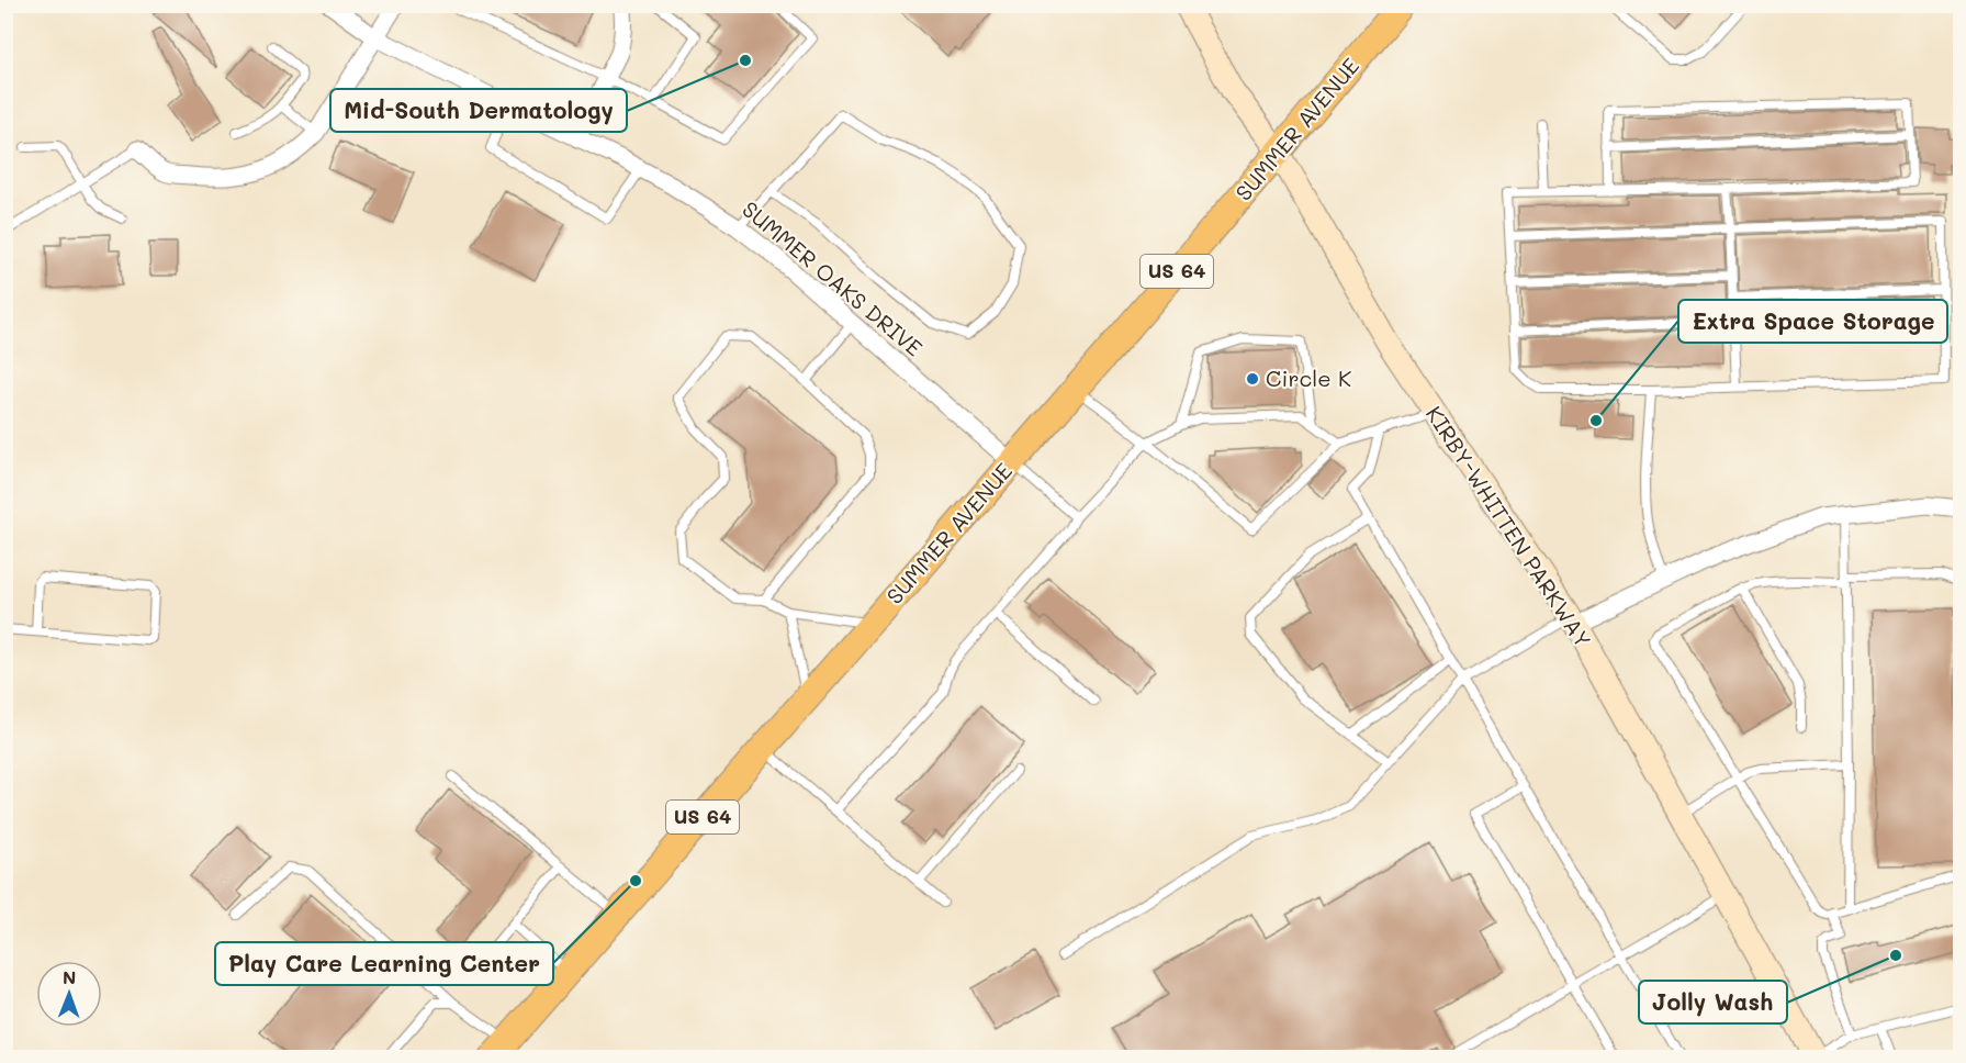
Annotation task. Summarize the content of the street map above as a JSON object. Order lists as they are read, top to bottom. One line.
{"streets":{"main road":["SUMMER AVENUE","US 64","KIRBY-WHITTEN PARKWAY"],"street":["SUMMER OAKS DRIVE"]},"crossings":[["SUMMER AVENUE","SUMMER OAKS DRIVE"],["SUMMER AVENUE","KIRBY-WHITTEN PARKWAY"]],"places":["Mid-South Dermatology","Circle K","Extra Space Storage","Play Care Learning Center","Jolly Wash"],"north":"top"}
